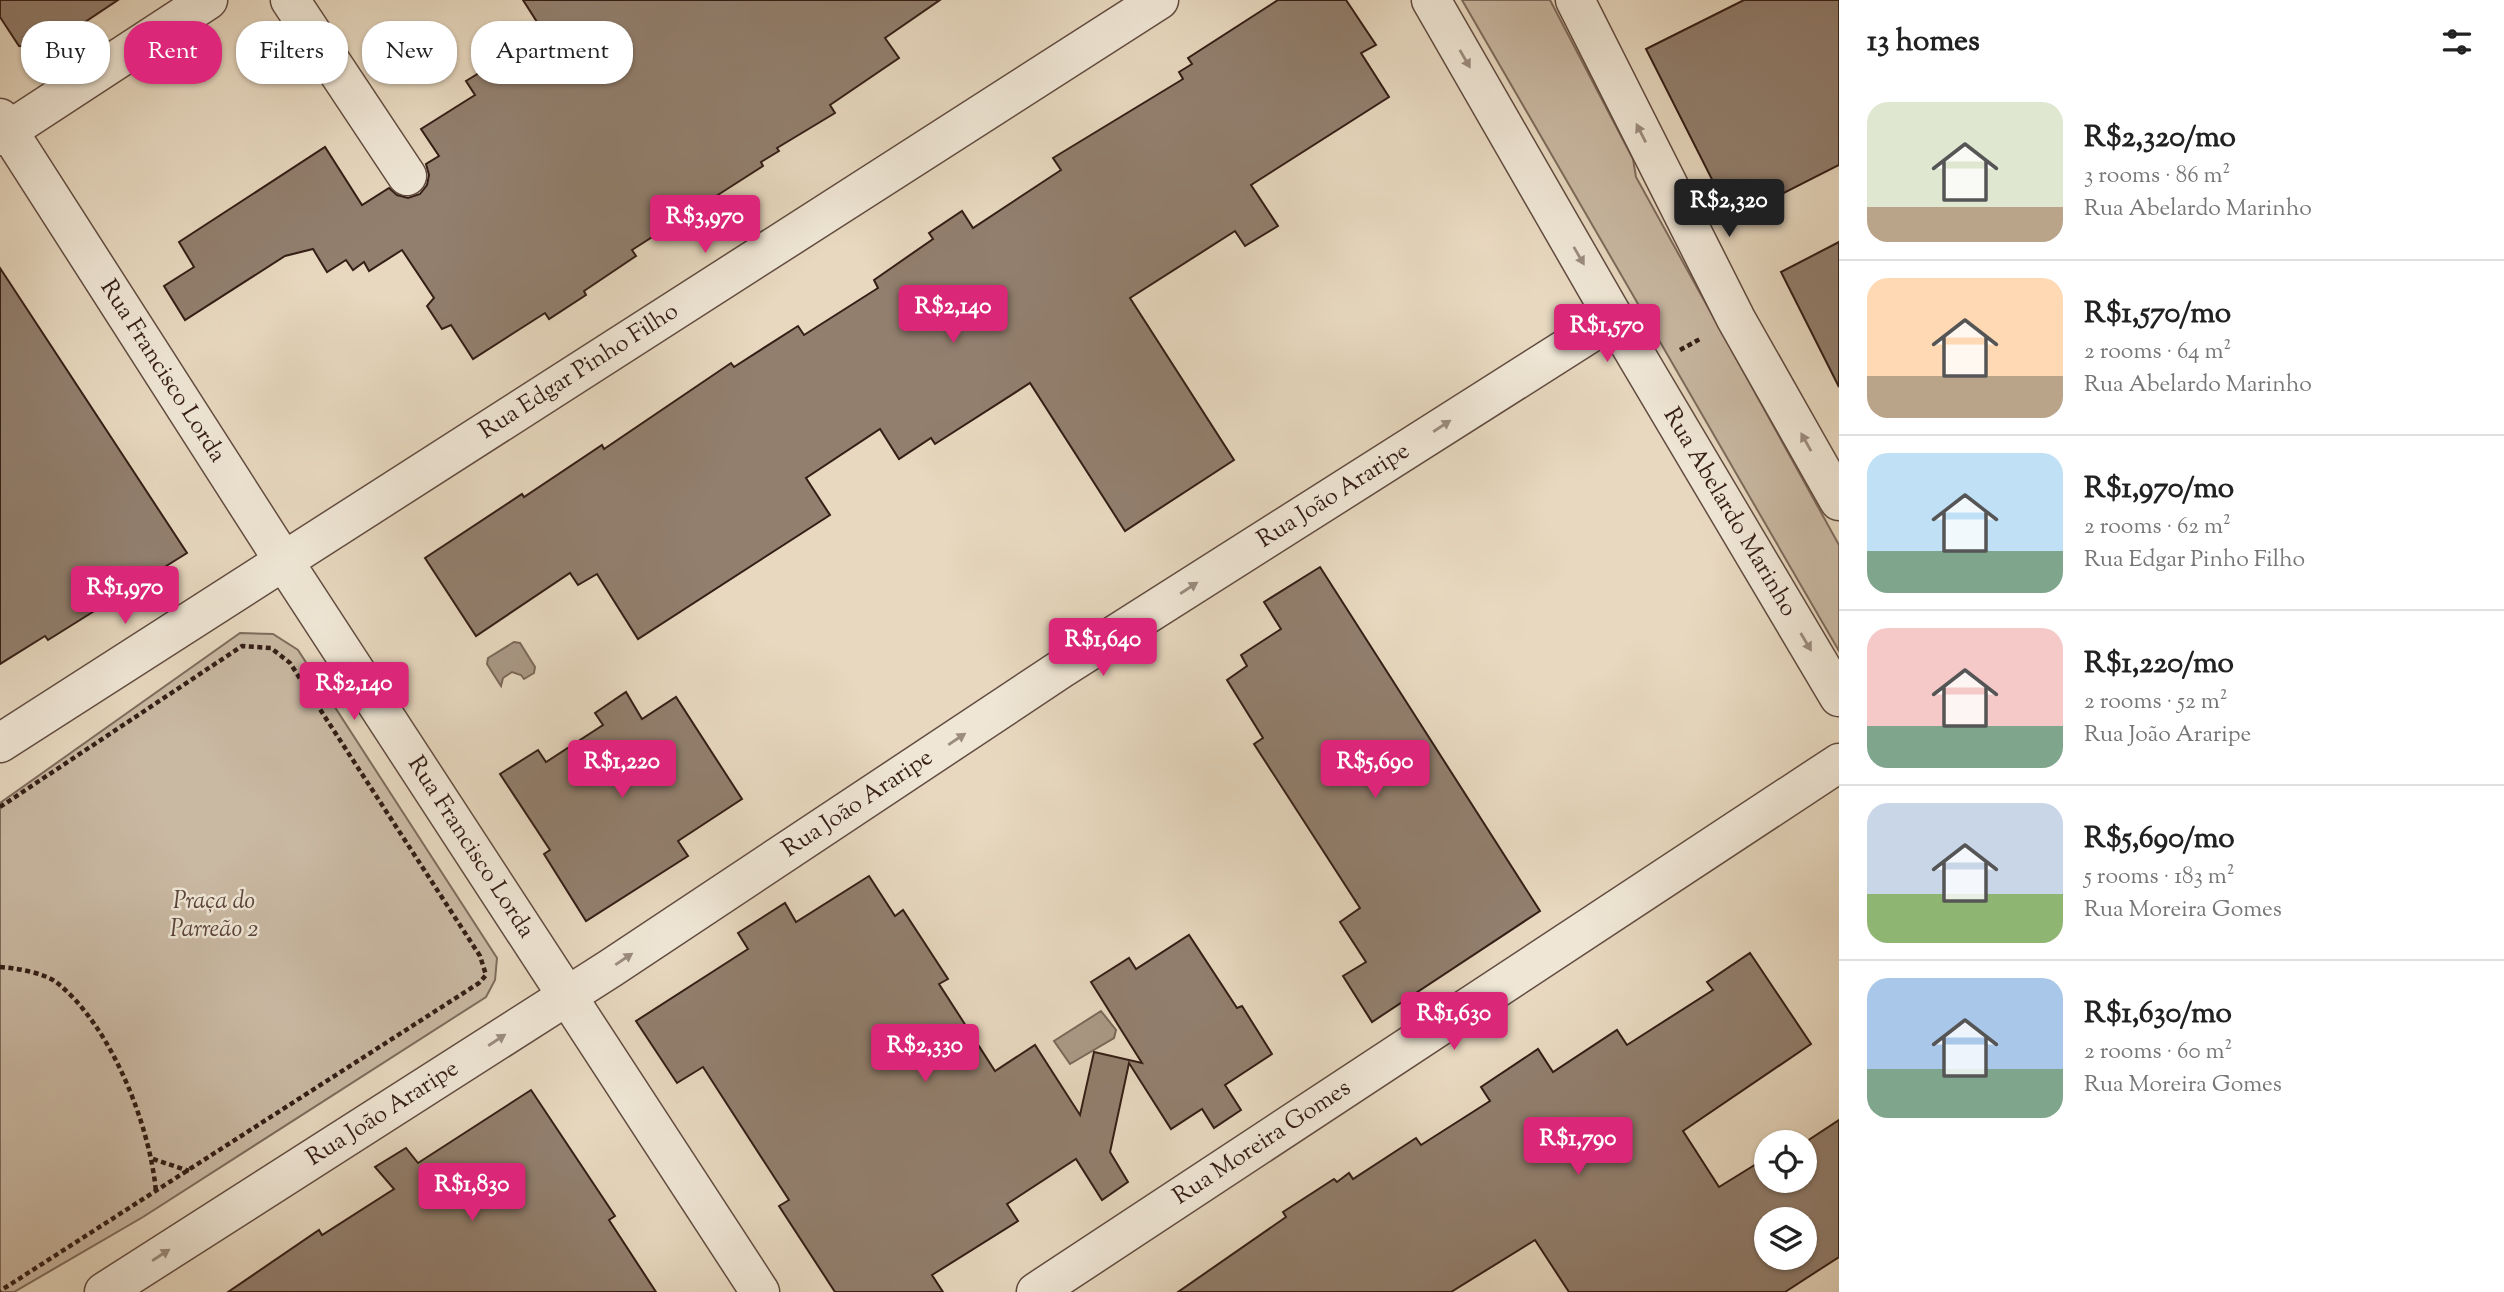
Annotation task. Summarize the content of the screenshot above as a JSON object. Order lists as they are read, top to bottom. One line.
{"streets":{"street":["Rua Francisco Lorda","Rua Edgar Pinho Filho","Rua João Araripe","Rua Abelardo Marinho","Rua Moreira Gomes"]},"crossings":[["Rua Francisco Lorda","Rua Edgar Pinho Filho"],["Rua Francisco Lorda","Rua João Araripe"],["Rua João Araripe","Rua Abelardo Marinho"]],"one_way":["Rua João Araripe"],"parks":["Praça do Parreão 2"],"page":{"heading":"13 homes","chip":["Buy","Rent","Filters","New","Apartment"],"list":[{"name":"R$2,320/mo","note":"3 rooms · 86 m² · Rua Abelardo Marinho"},{"name":"R$1,570/mo","note":"2 rooms · 64 m² · Rua Abelardo Marinho"},{"name":"R$1,970/mo","note":"2 rooms · 62 m² · Rua Edgar Pinho Filho"},{"name":"R$1,220/mo","note":"2 rooms · 52 m² · Rua João Araripe"},{"name":"R$5,690/mo","note":"5 rooms · 183 m² · Rua Moreira Gomes"},{"name":"R$1,630/mo","note":"2 rooms · 60 m² · Rua Moreira Gomes"}],"price":["R$2,320","R$3,970","R$2,140","R$1,570","R$1,970","R$1,640","R$2,140","R$1,220","R$5,690","R$1,630","R$2,330","R$1,790","R$1,830"]}}
